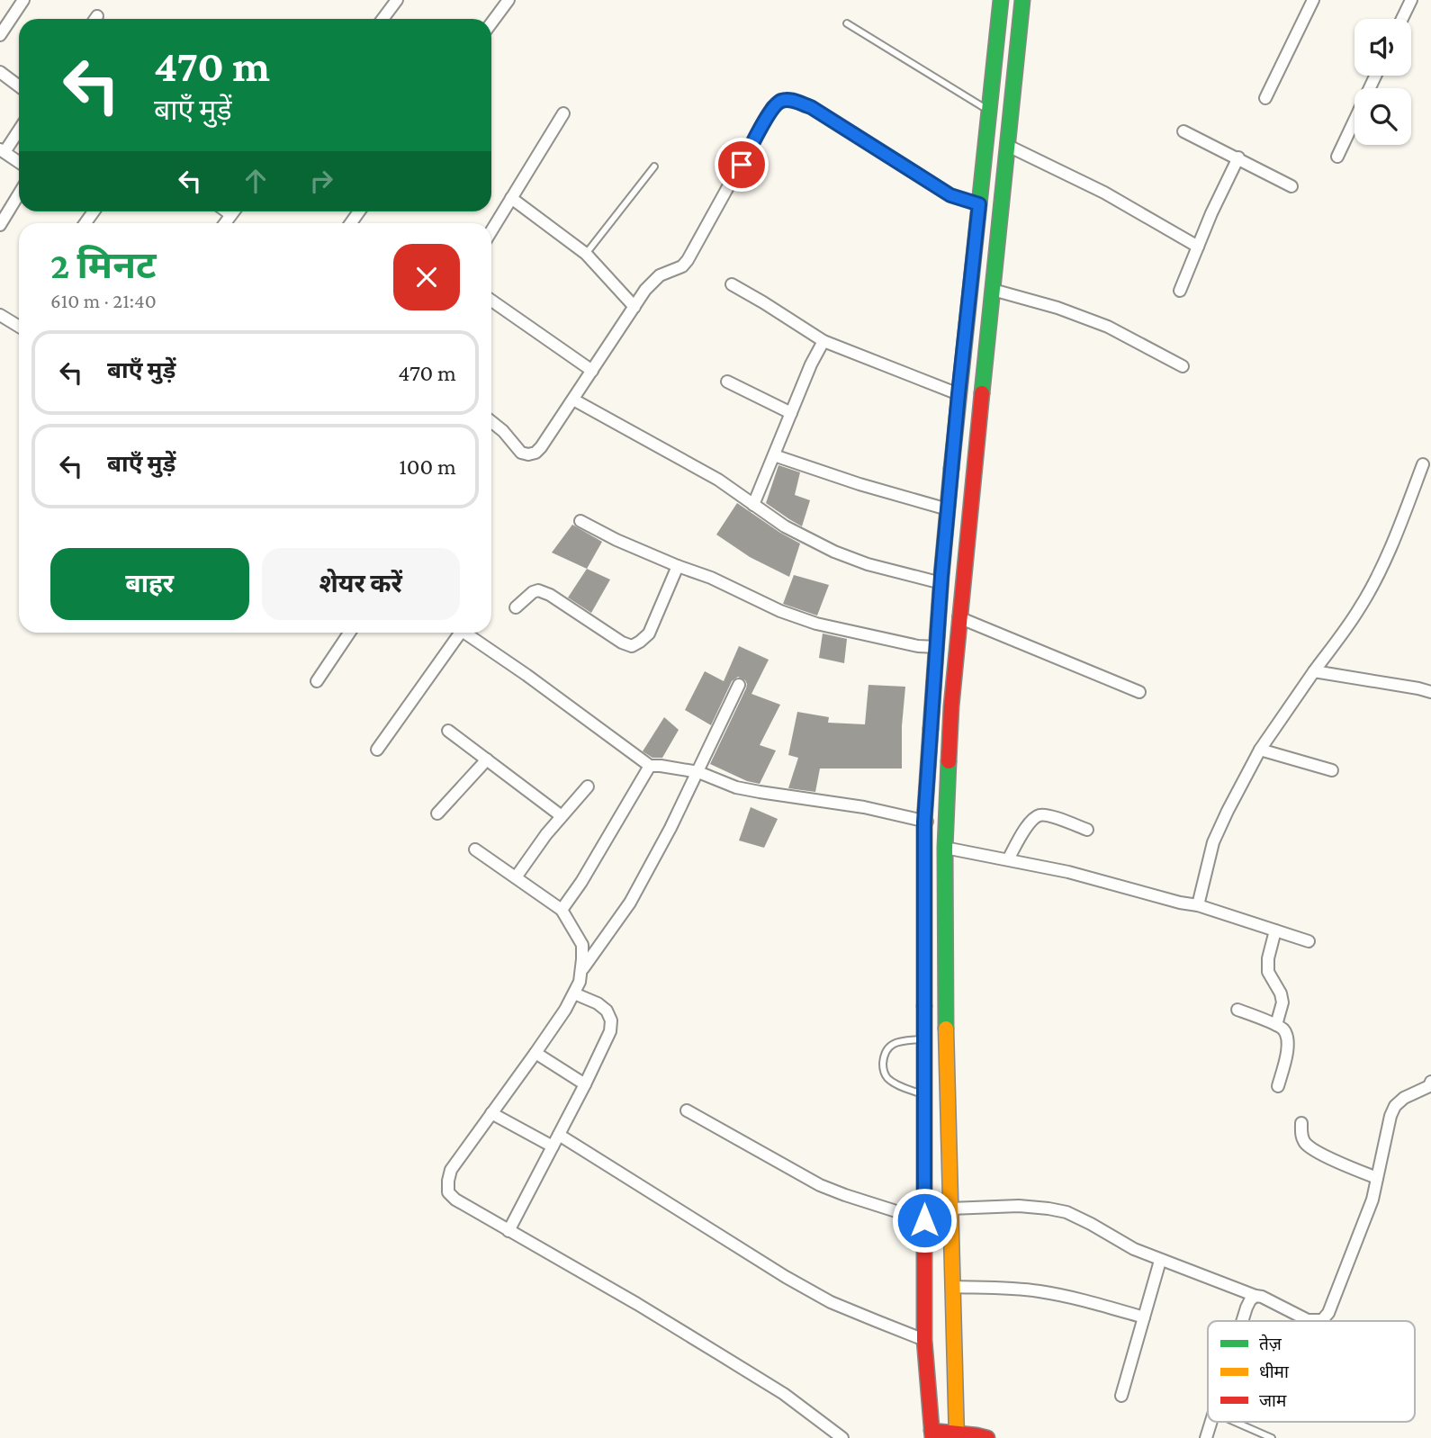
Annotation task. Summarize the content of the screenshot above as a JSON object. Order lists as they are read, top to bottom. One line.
{"legend":["तेज़","धीमा","जाम"],"page":{"turn":["470 m","बाएँ मुड़ें"],"heading":["2 मिनट","610 m · 21:40"],"list":[{"name":"बाएँ मुड़ें","value":"470 m"},{"name":"बाएँ मुड़ें","value":"100 m"}],"buttons":["बाहर","शेयर करें"]}}
